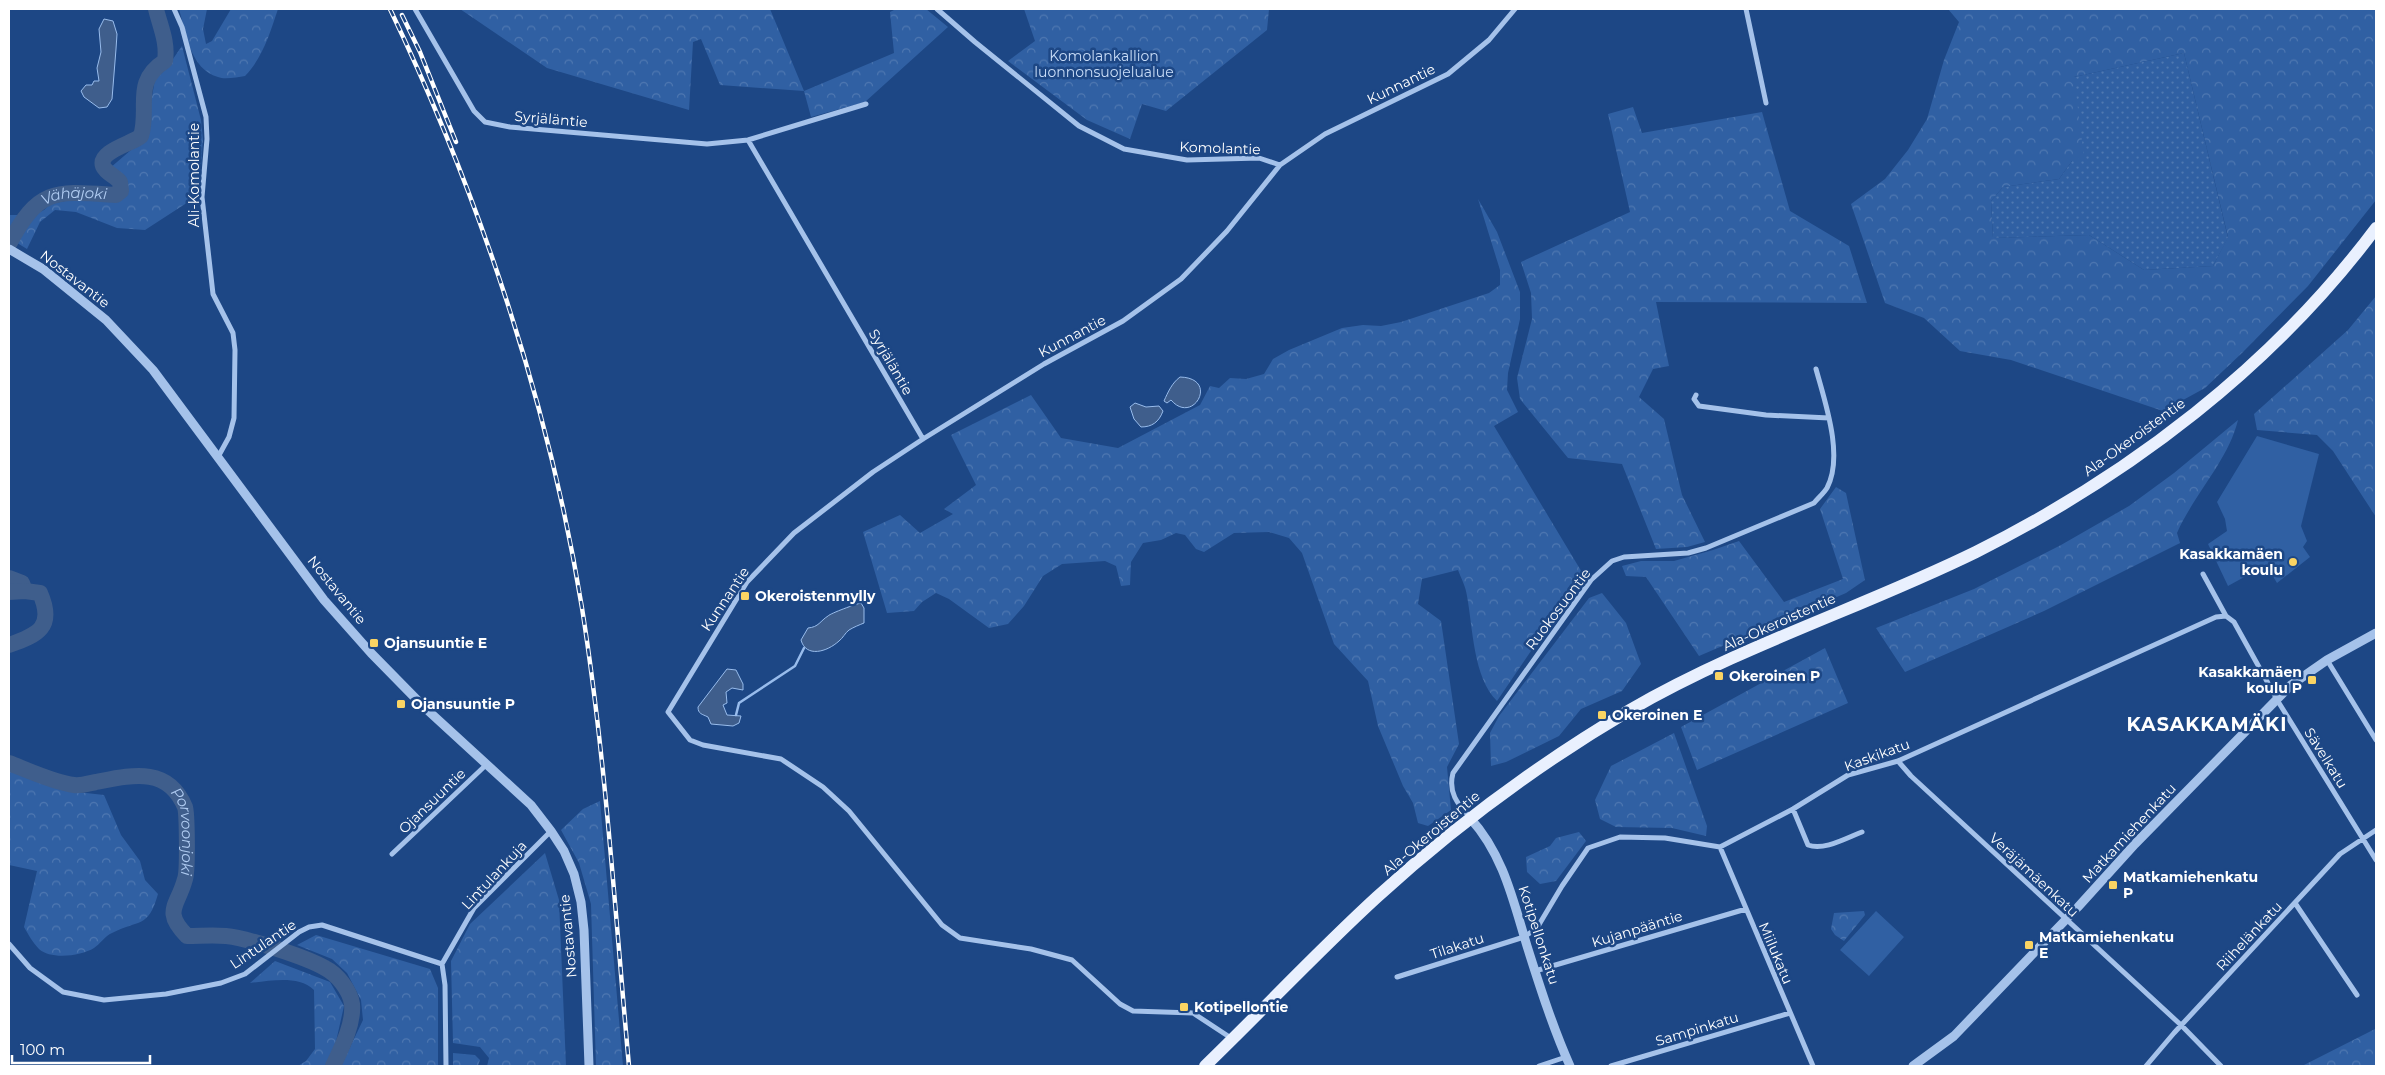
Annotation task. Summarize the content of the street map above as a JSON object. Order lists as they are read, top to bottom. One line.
{"streets":{"main road":["Ala-Okeroistentie"],"street":["Kunnantie","Syrjäläntie","Komolantie","Ali-Komolantie","Nostavantie","Ruokosuontie","Kaskikatu","Sävelkatu","Ojansuuntie","Matkamiehenkatu","Lintulankuja","Veräjämäenkatu","Kujanpääntie","Kotipellonkatu","Riihelänkatu","Lintulantie","Tilakatu","Miilukatu","Sampinkatu"]},"crossings":[["Kunnantie","Syrjäläntie"],["Kunnantie","Komolantie"],["Kunnantie","Ala-Okeroistentie"],["Ali-Komolantie","Nostavantie"],["Nostavantie","Ojansuuntie"],["Nostavantie","Lintulankuja"],["Ala-Okeroistentie","Ruokosuontie"],["Ala-Okeroistentie","Kotipellonkatu"],["Ruokosuontie","Kotipellonkatu"],["Kaskikatu","Sävelkatu"],["Kaskikatu","Veräjämäenkatu"],["Kaskikatu","Miilukatu"],["Sävelkatu","Matkamiehenkatu"],["Sävelkatu","Riihelänkatu"],["Matkamiehenkatu","Veräjämäenkatu"],["Lintulankuja","Lintulantie"],["Veräjämäenkatu","Riihelänkatu"],["Kujanpääntie","Kotipellonkatu"],["Kujanpääntie","Miilukatu"],["Kotipellonkatu","Tilakatu"],["Miilukatu","Sampinkatu"]],"districts":["KASAKKAMÄKI"],"water":["Vähäjoki","Porvoonjoki"],"parks":["Komolankallion luonnonsuojelualue"],"places":{"other":["Kasakkamäen koulu"],"transit":["Okeroistenmylly","Ojansuuntie E","Okeroinen P","Kasakkamäen koulu P","Ojansuuntie P","Okeroinen E","Matkamiehenkatu P","Matkamiehenkatu E","Kotipellontie"]},"scale_bar":"100 m"}
